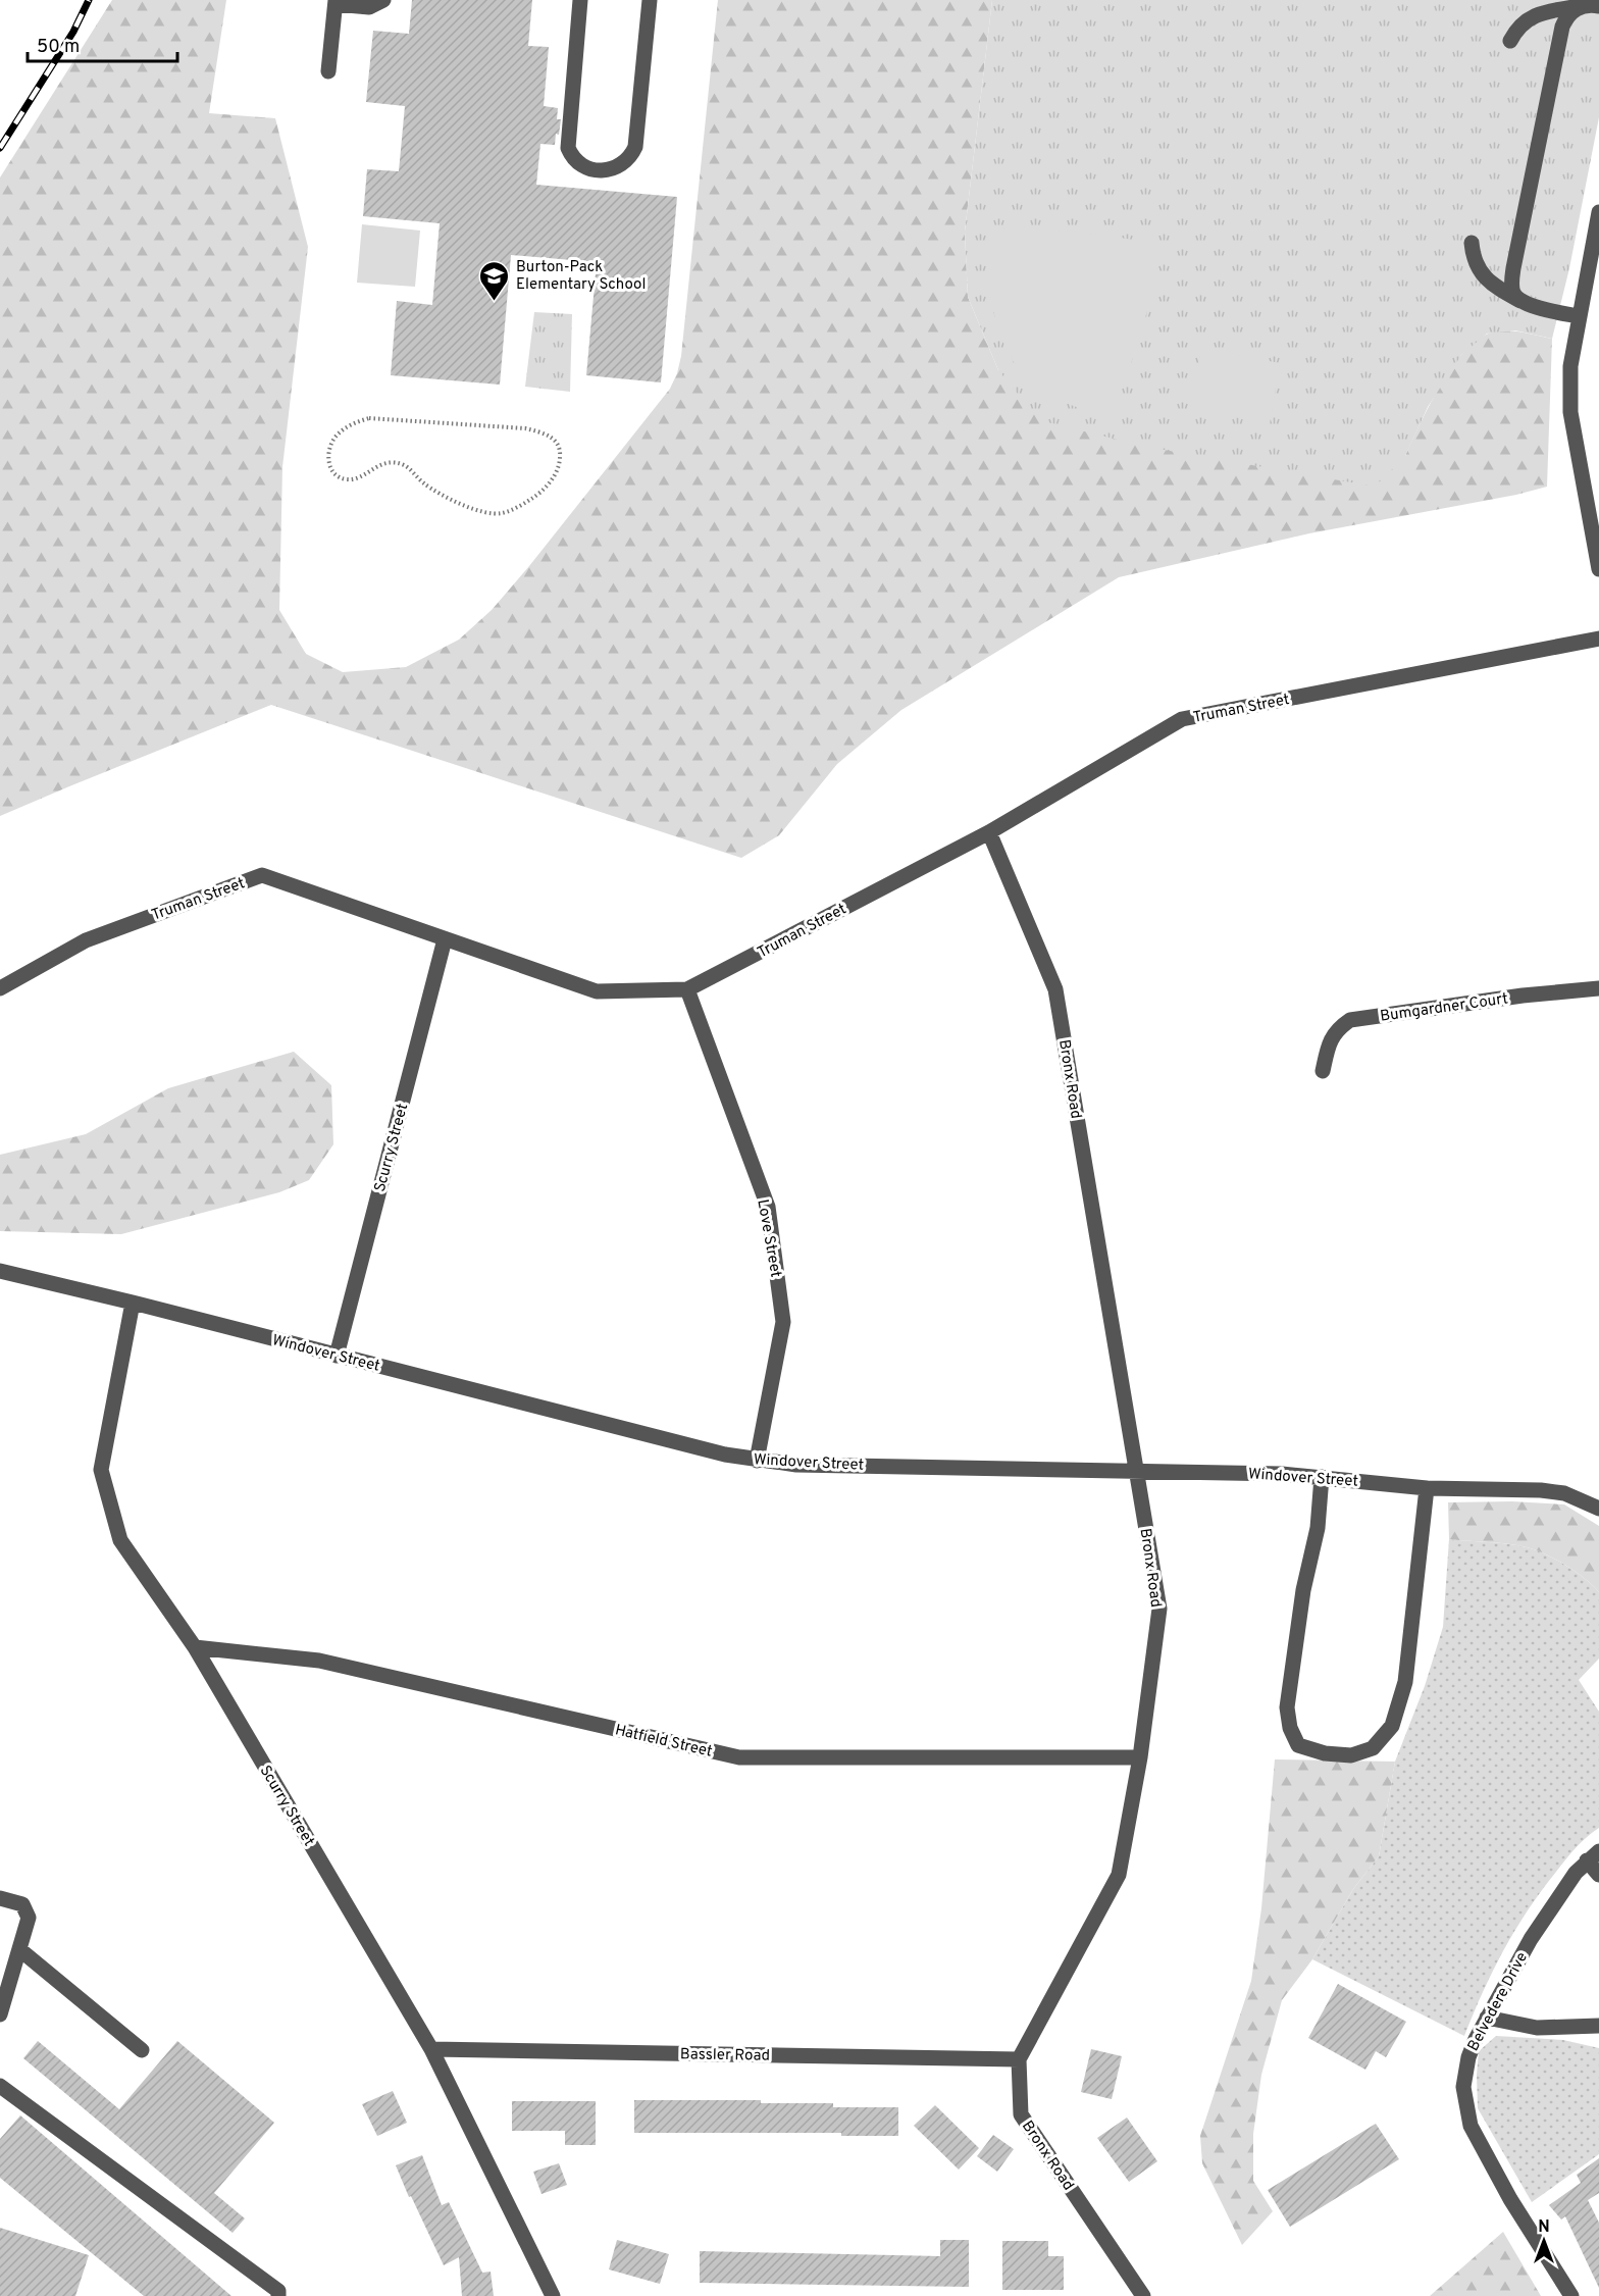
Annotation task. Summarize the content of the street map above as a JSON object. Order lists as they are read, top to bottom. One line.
{"streets":{"street":["Truman Street","Bumgardner Court","Bronx Road","Scurry Street","Love Street","Windover Street","Hatfield Street","Belvedere Drive","Bassler Road"]},"crossings":[["Truman Street","Bronx Road"],["Truman Street","Scurry Street"],["Truman Street","Love Street"],["Bronx Road","Windover Street"],["Bronx Road","Hatfield Street"],["Bronx Road","Bassler Road"],["Scurry Street","Windover Street"],["Scurry Street","Hatfield Street"],["Scurry Street","Bassler Road"],["Love Street","Windover Street"]],"places":{"school or university":["Burton-Pack Elementary School"]},"scale_bar":"50 m","north":"top"}
